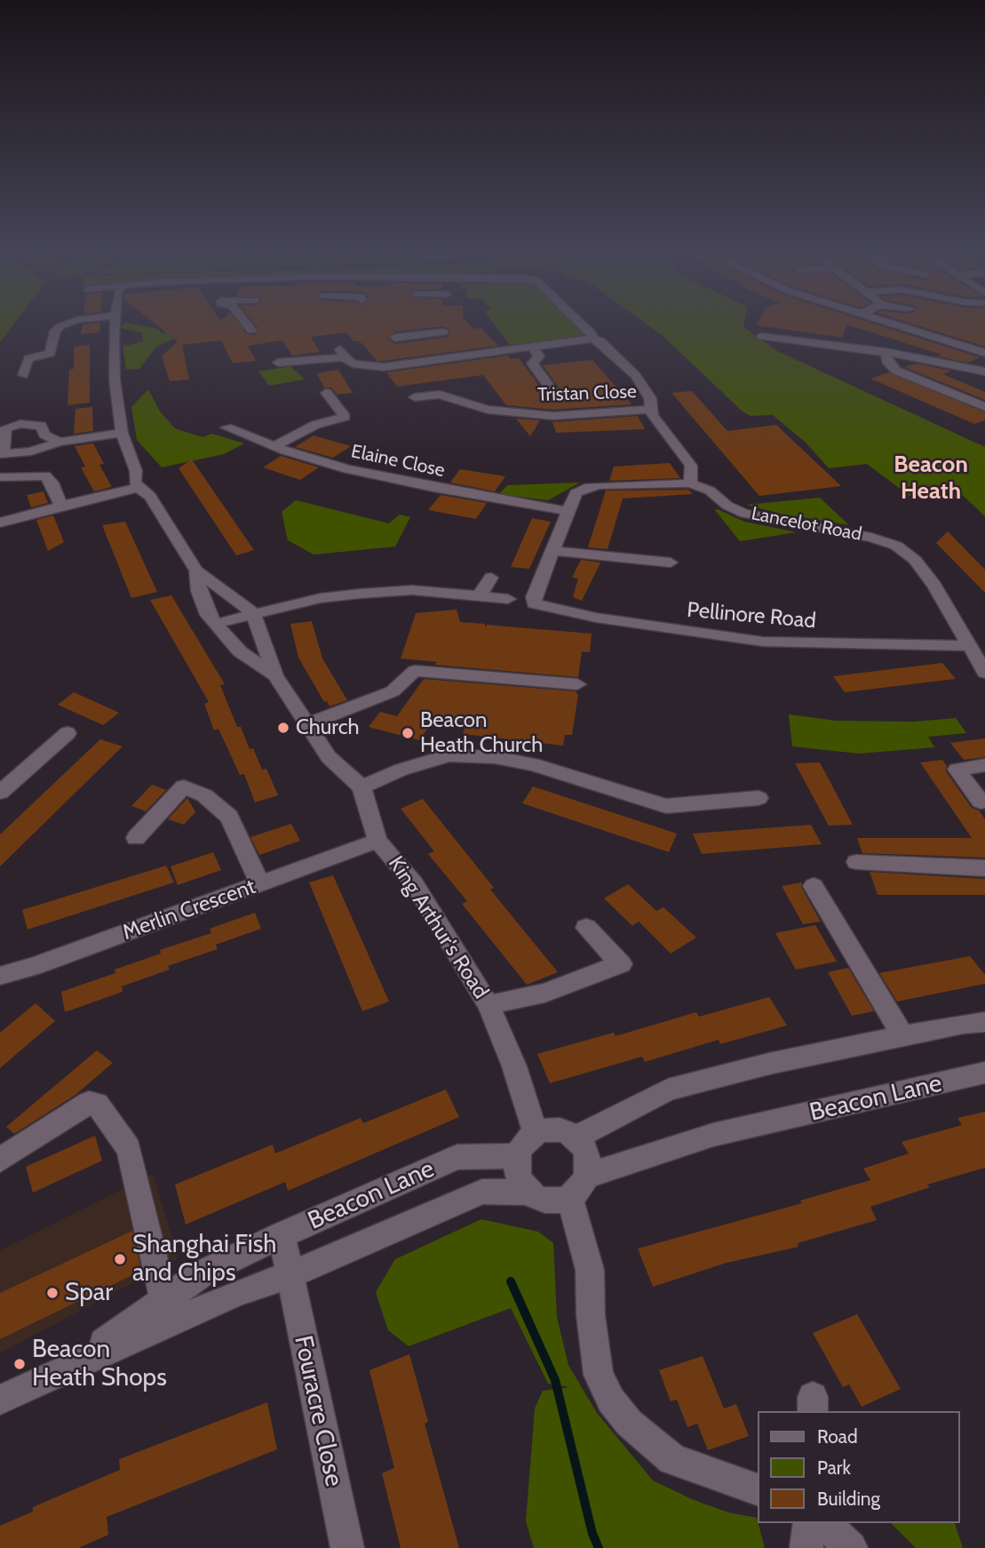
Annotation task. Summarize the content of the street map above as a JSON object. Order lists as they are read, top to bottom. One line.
{"streets":{"street":["Tristan Close","Elaine Close","Lancelot Road","Pellinore Road","Merlin Crescent","King Arthur's Road","Beacon Lane","Fouracre Close"]},"crossings":[["Lancelot Road","Pellinore Road"],["Merlin Crescent","King Arthur's Road"],["King Arthur's Road","Beacon Lane"],["Beacon Lane","Fouracre Close"]],"districts":["Beacon Heath"],"places":["Church","Beacon Heath Church","Shanghai Fish and Chips","Spar","Beacon Heath Shops"],"legend":["Road","Park","Building"]}
